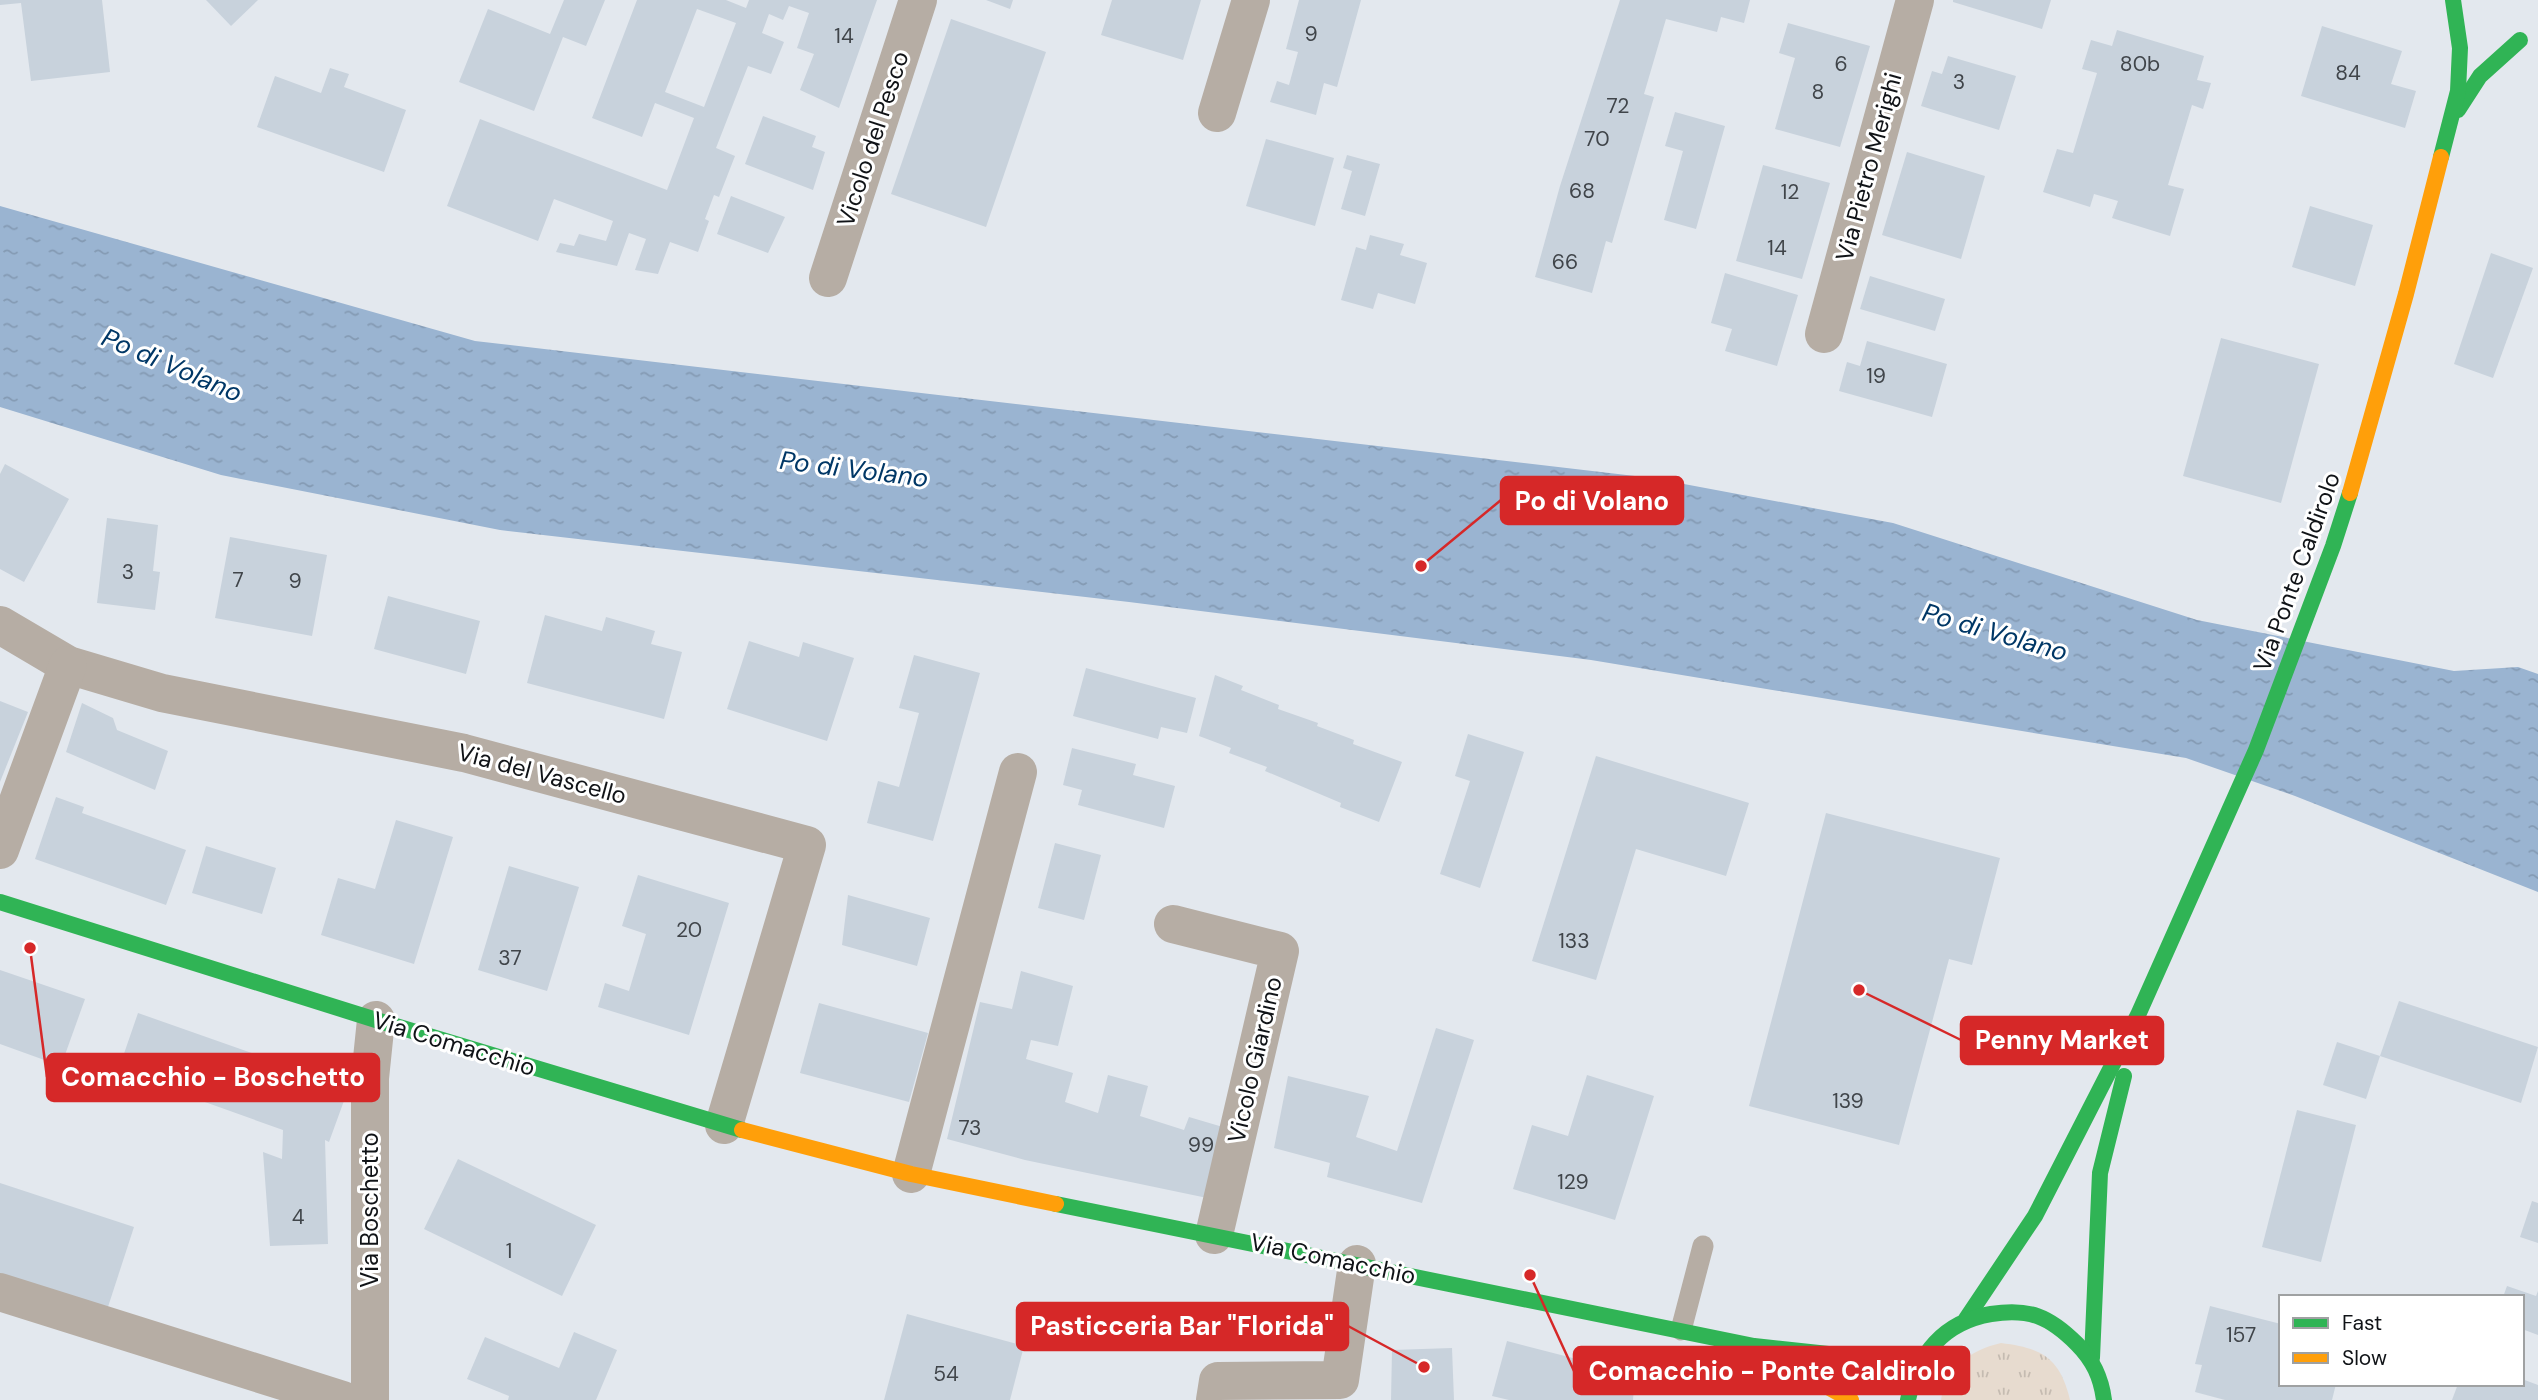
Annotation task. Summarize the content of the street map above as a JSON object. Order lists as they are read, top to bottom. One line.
{"streets":{"main road":["Via Ponte Caldirolo","Via Comacchio"],"street":["Vicolo del Pesco","Via Pietro Merighi","Via del Vascello","Vicolo Giardino","Via Boschetto"]},"crossings":[["Via del Vascello","Via Comacchio"],["Via Comacchio","Vicolo Giardino"],["Via Comacchio","Via Boschetto"]],"water":["Po di Volano"],"places":["Po di Volano","Comacchio - Boschetto","Penny Market","Comacchio - Ponte Caldirolo","Pasticceria Bar \"Florida\""],"house_numbers":["9","14","6","80b","84","3","8","72","70","68","12","14","66","19","3","7","9","20","133","37","139","73","99","129","4","1","157","54"],"legend":["Fast","Slow"]}
